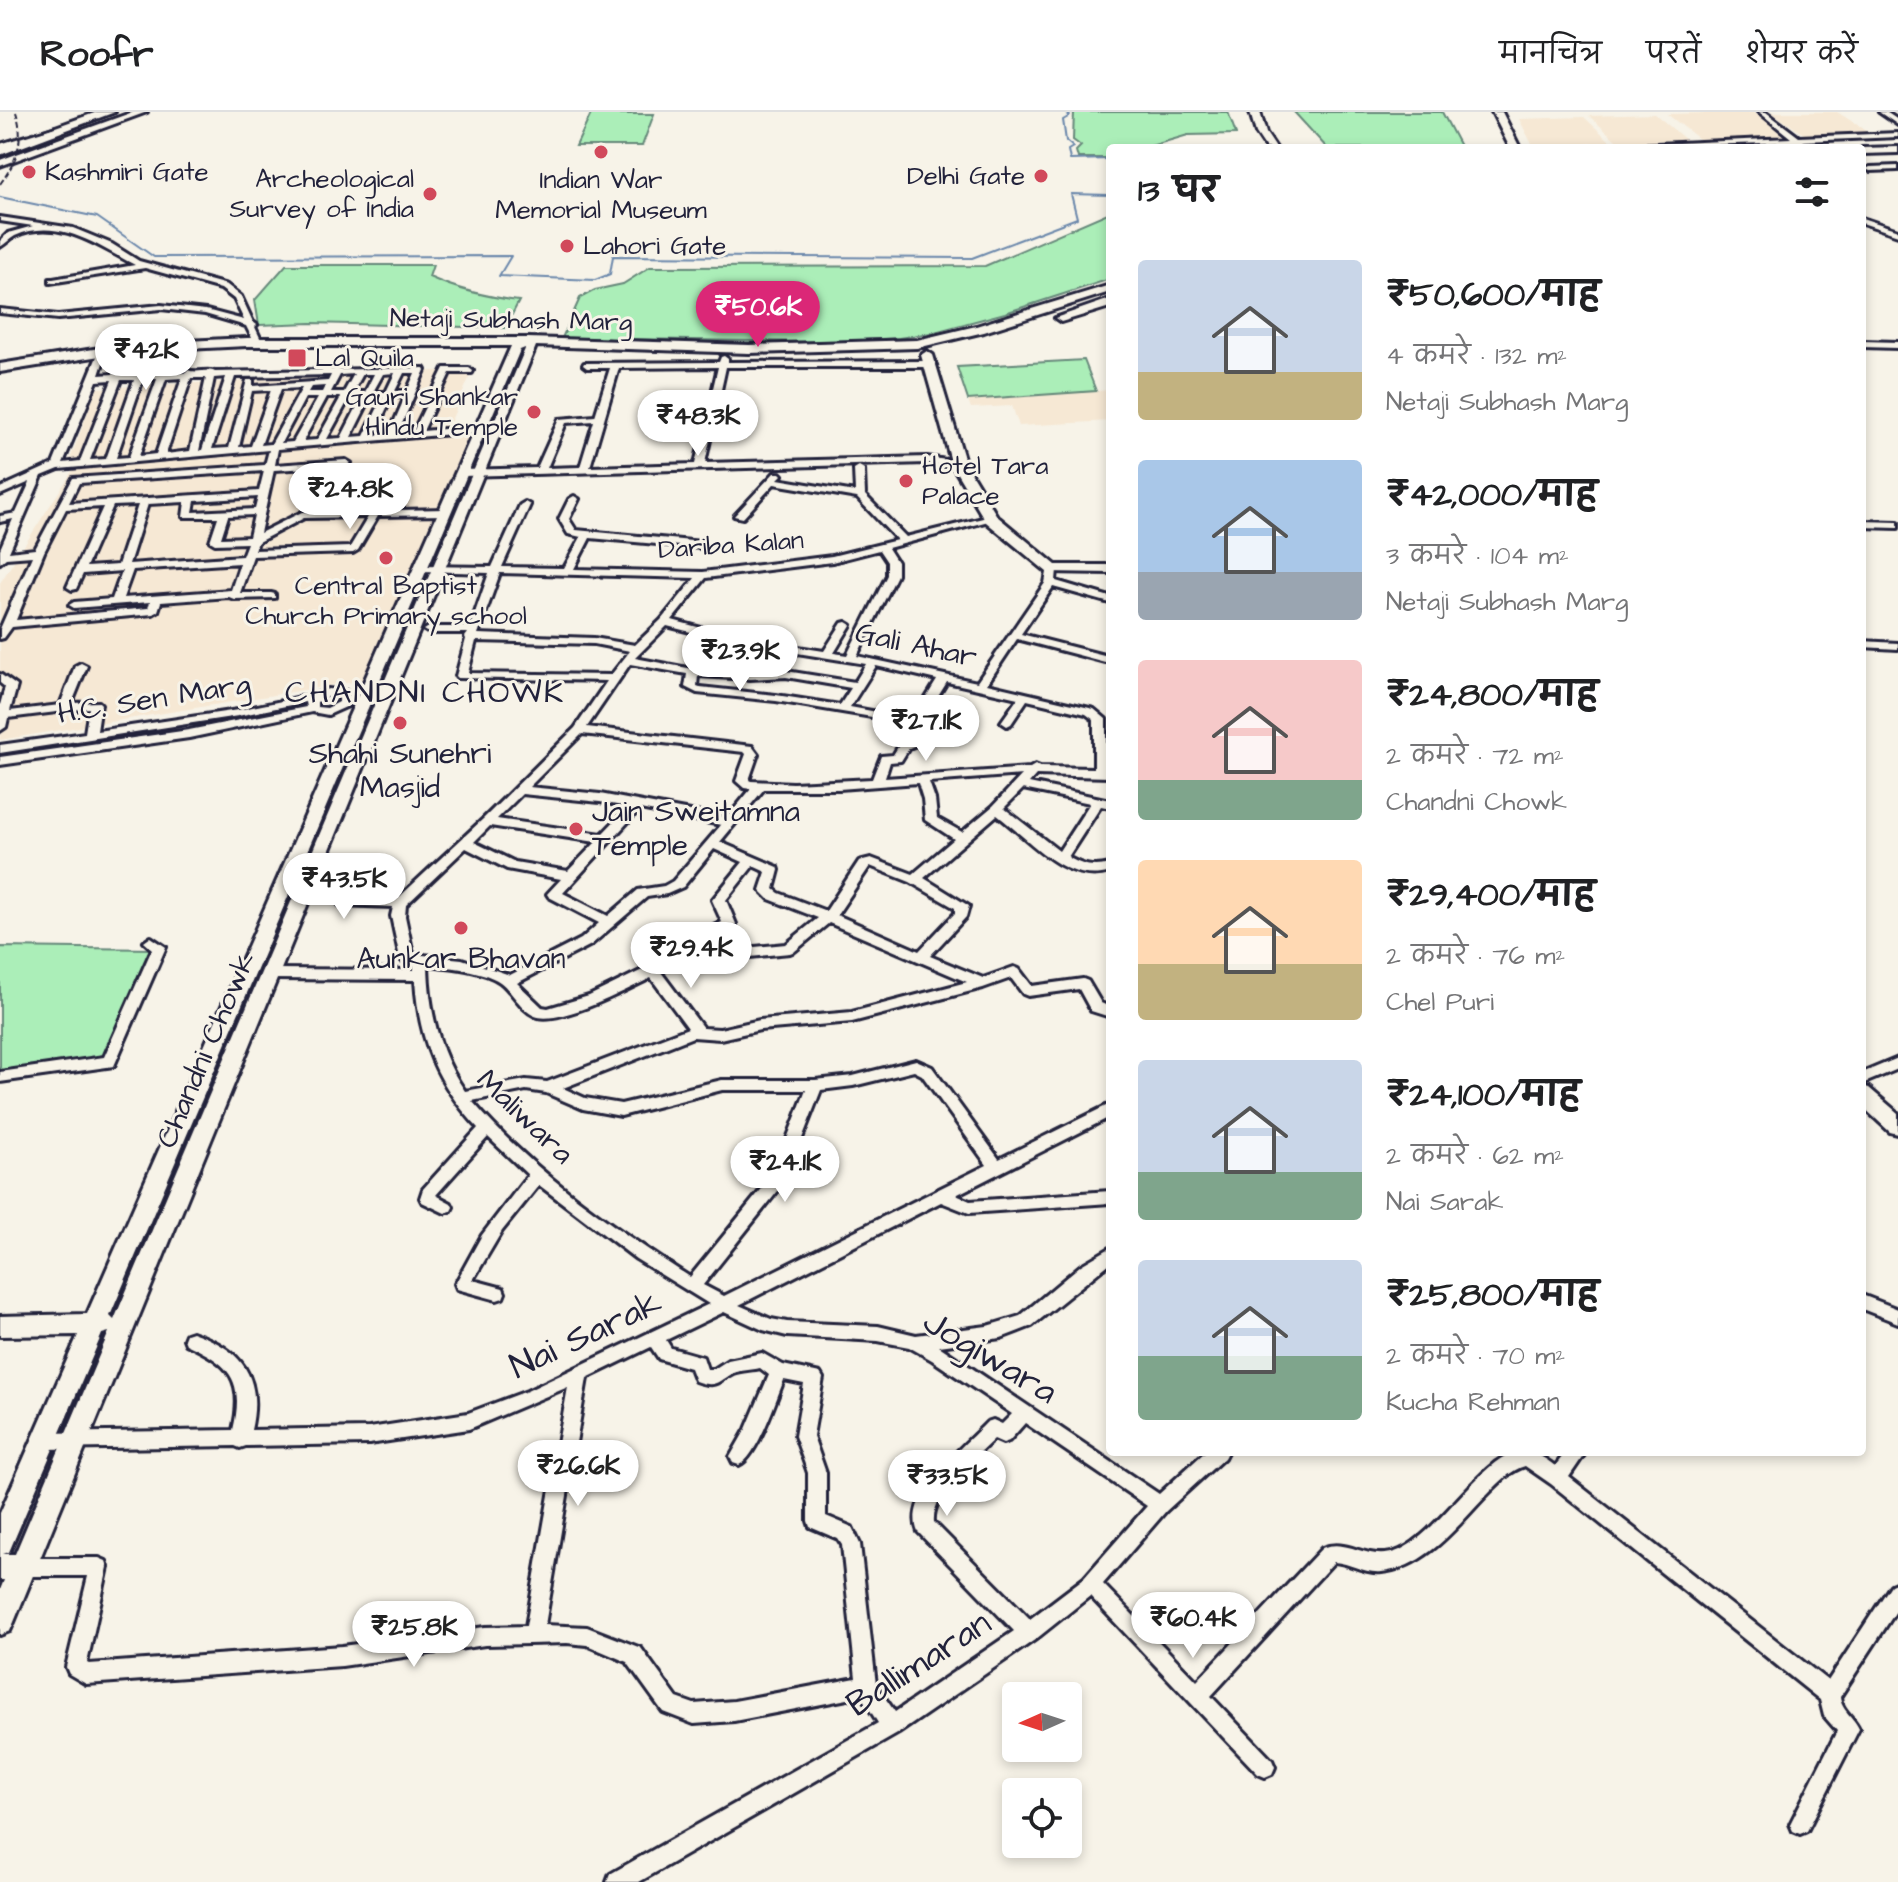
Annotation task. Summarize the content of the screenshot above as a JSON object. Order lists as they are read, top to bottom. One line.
{"streets":{"street":["Netaji Subhash Marg","Dariba Kalan","Gali Ahar","H.C. Sen Marg","Chandni Chowk","Maliwara","Nai Sarak","Jogiwara","Ballimaran"]},"crossings":[["Netaji Subhash Marg","Chandni Chowk"],["Dariba Kalan","Chandni Chowk"],["Chandni Chowk","Nai Sarak"],["Maliwara","Nai Sarak"],["Maliwara","Jogiwara"],["Nai Sarak","Jogiwara"],["Jogiwara","Ballimaran"]],"districts":["CHANDNI CHOWK"],"places":{"other":["Indian War Memorial Museum","Kashmiri Gate","Delhi Gate","Archeological Survey of India","Lahori Gate","Gauri Shankar Hindu Temple","Hotel Tara Palace","Central Baptist Church Primary school","Shahi Sunehri Masjid","Jain Sweitamna Temple","Aunkar Bhavan"],"transit":["Lal Quila"]},"north":"left","page":{"header":"Roofr","nav":["मानचित्र","परतें","शेयर करें"],"heading":"13 घर","list":[{"name":"₹50,600/माह","note":"4 कमरे · 132 m² · Netaji Subhash Marg"},{"name":"₹42,000/माह","note":"3 कमरे · 104 m² · Netaji Subhash Marg"},{"name":"₹24,800/माह","note":"2 कमरे · 72 m² · Chandni Chowk"},{"name":"₹29,400/माह","note":"2 कमरे · 76 m² · Chel Puri"},{"name":"₹24,100/माह","note":"2 कमरे · 62 m² · Nai Sarak"},{"name":"₹25,800/माह","note":"2 कमरे · 70 m² · Kucha Rehman"}],"price":["₹50.6K","₹42K","₹48.3K","₹24.8K","₹23.9K","₹27.1K","₹43.5K","₹29.4K","₹24.1K","₹26.6K","₹33.5K","₹60.4K","₹25.8K"]}}
